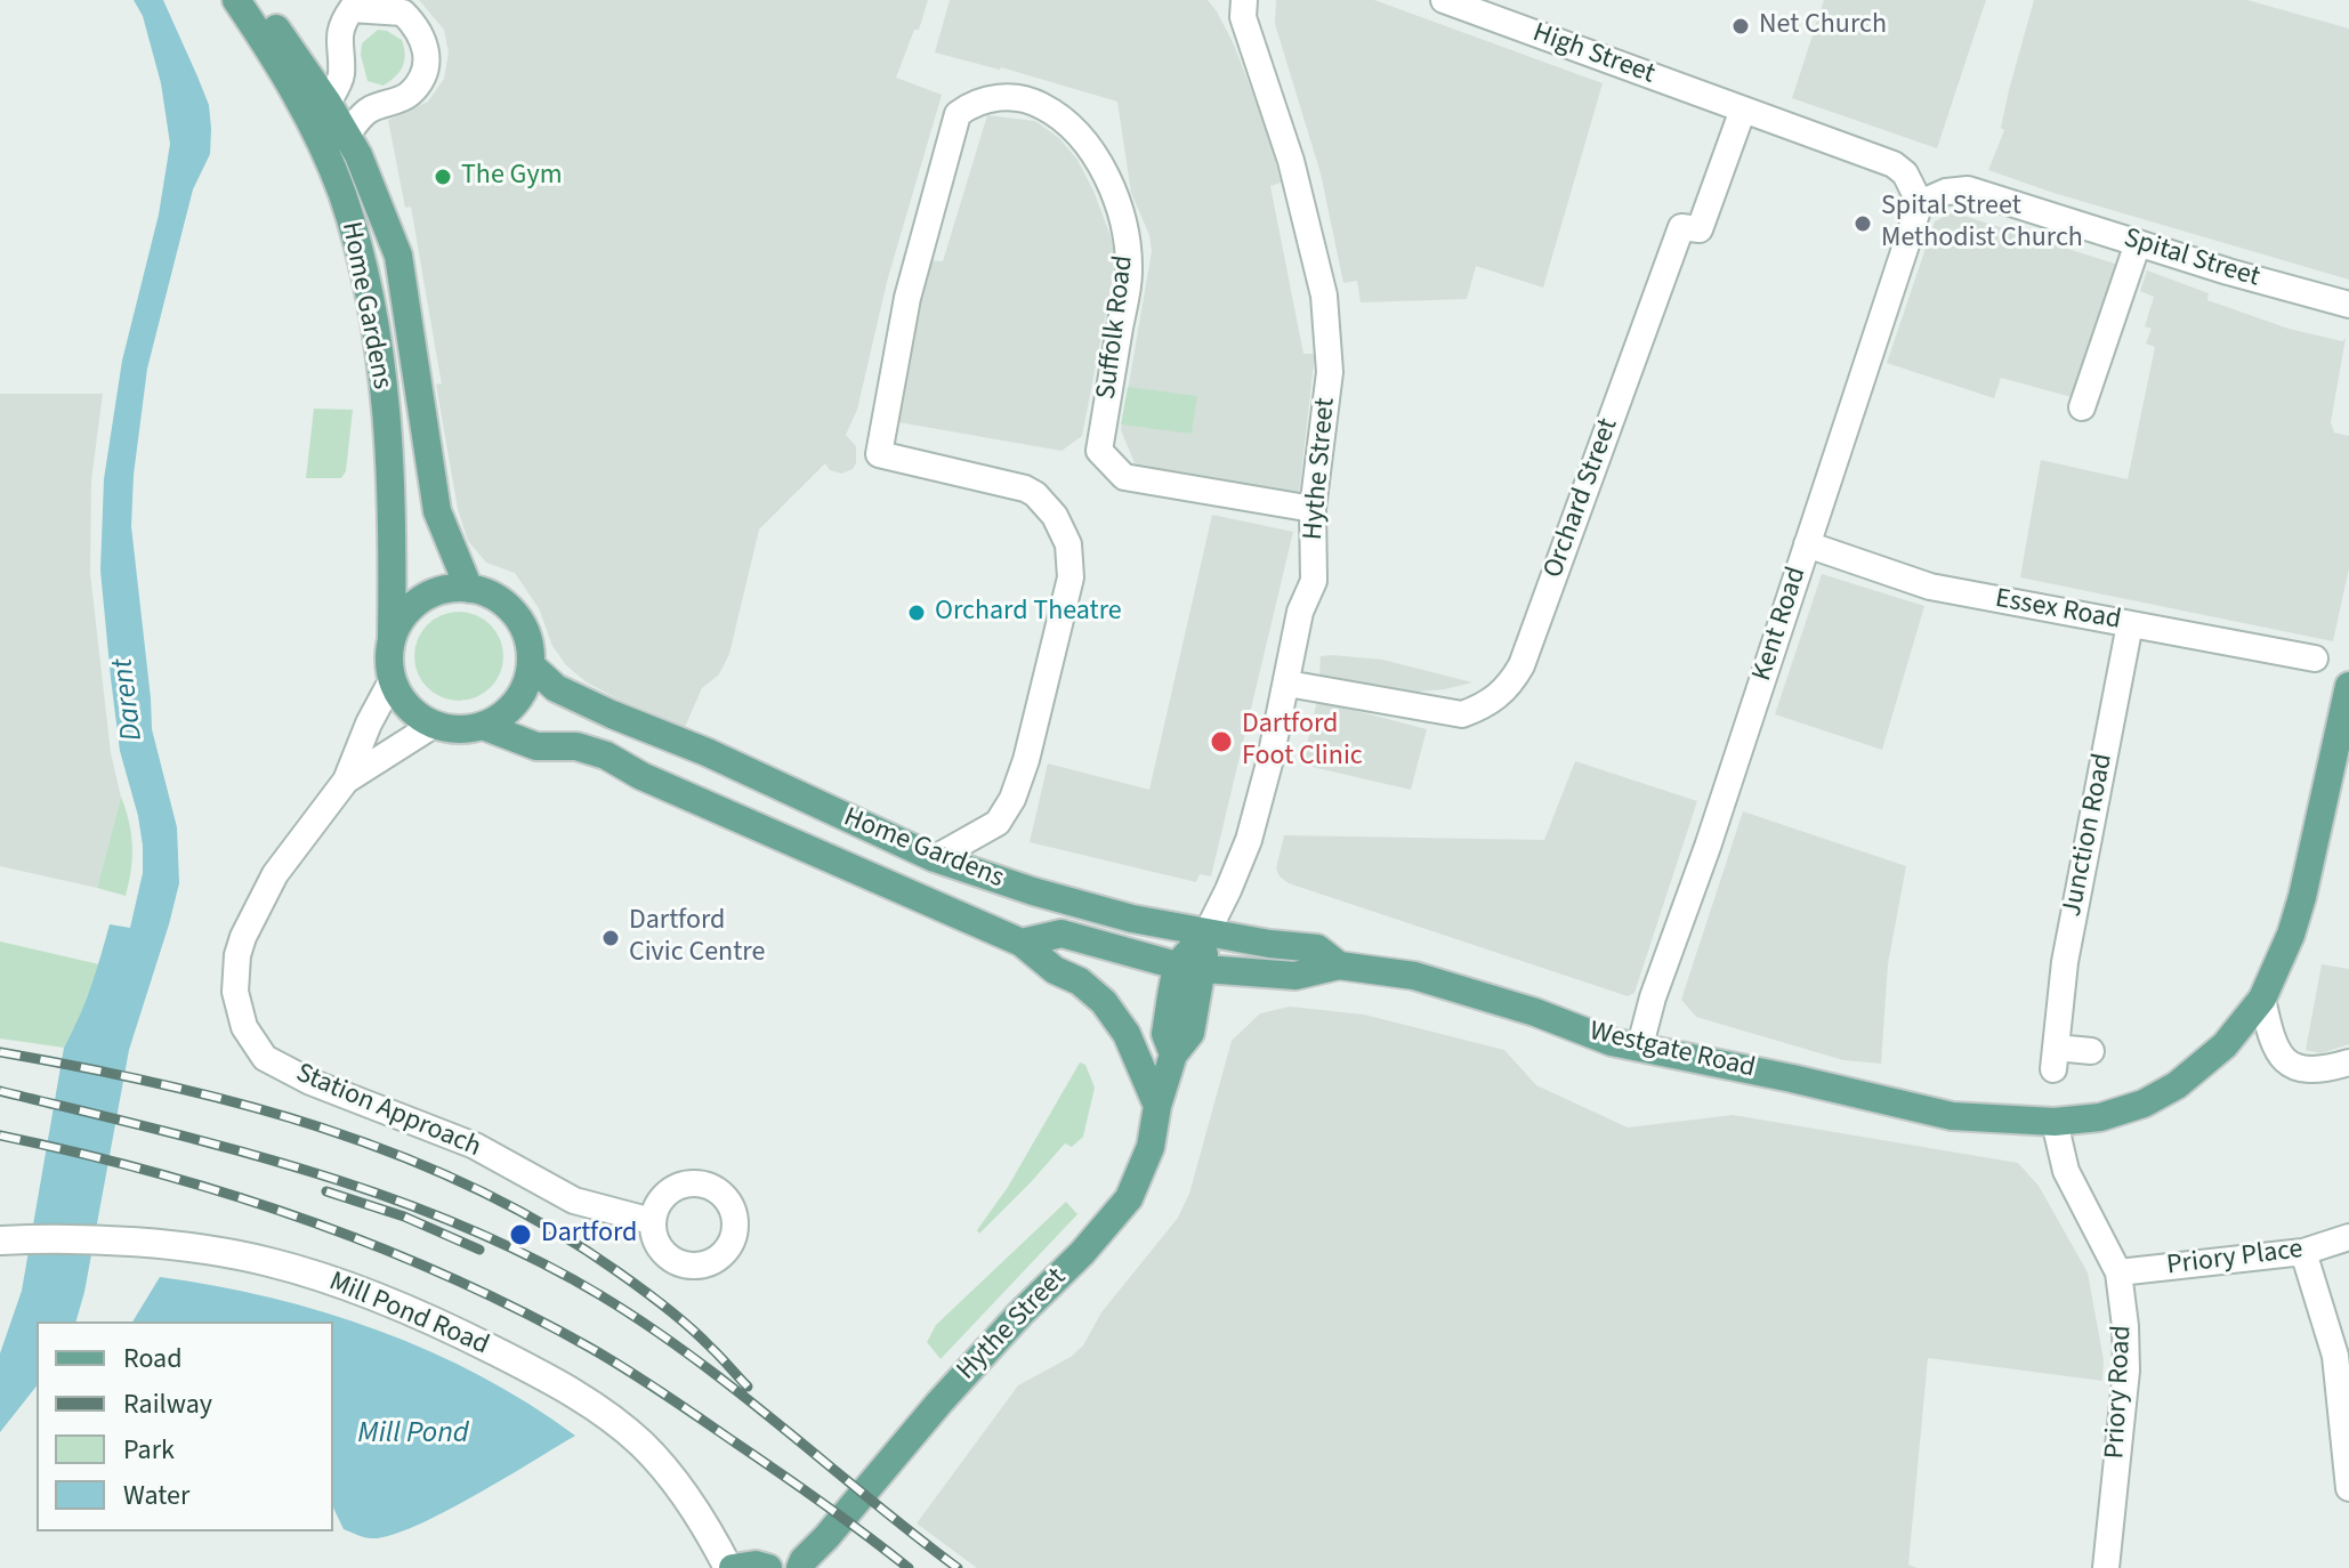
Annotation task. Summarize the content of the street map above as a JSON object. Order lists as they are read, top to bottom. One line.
{"streets":{"main road":["Home Gardens","Hythe Street","Westgate Road"],"street":["High Street","Spital Street","Suffolk Road","Orchard Street","Essex Road","Kent Road","Junction Road","Station Approach","Priory Place","Mill Pond Road","Priory Road"]},"crossings":[["High Street","Orchard Street"],["Spital Street","Kent Road"],["Home Gardens","Suffolk Road"],["Home Gardens","Hythe Street"],["Home Gardens","Westgate Road"],["Home Gardens","Station Approach"],["Suffolk Road","Hythe Street"],["Hythe Street","Orchard Street"],["Hythe Street","Westgate Road"],["Essex Road","Kent Road"],["Essex Road","Junction Road"],["Kent Road","Westgate Road"],["Westgate Road","Priory Road"],["Priory Place","Priory Road"]],"water":["Darent","Mill Pond"],"places":["Net Church","The Gym","Spital Street Methodist Church","Orchard Theatre","Dartford Foot Clinic","Dartford Civic Centre","Dartford"],"legend":["Road","Railway","Park","Water"]}
